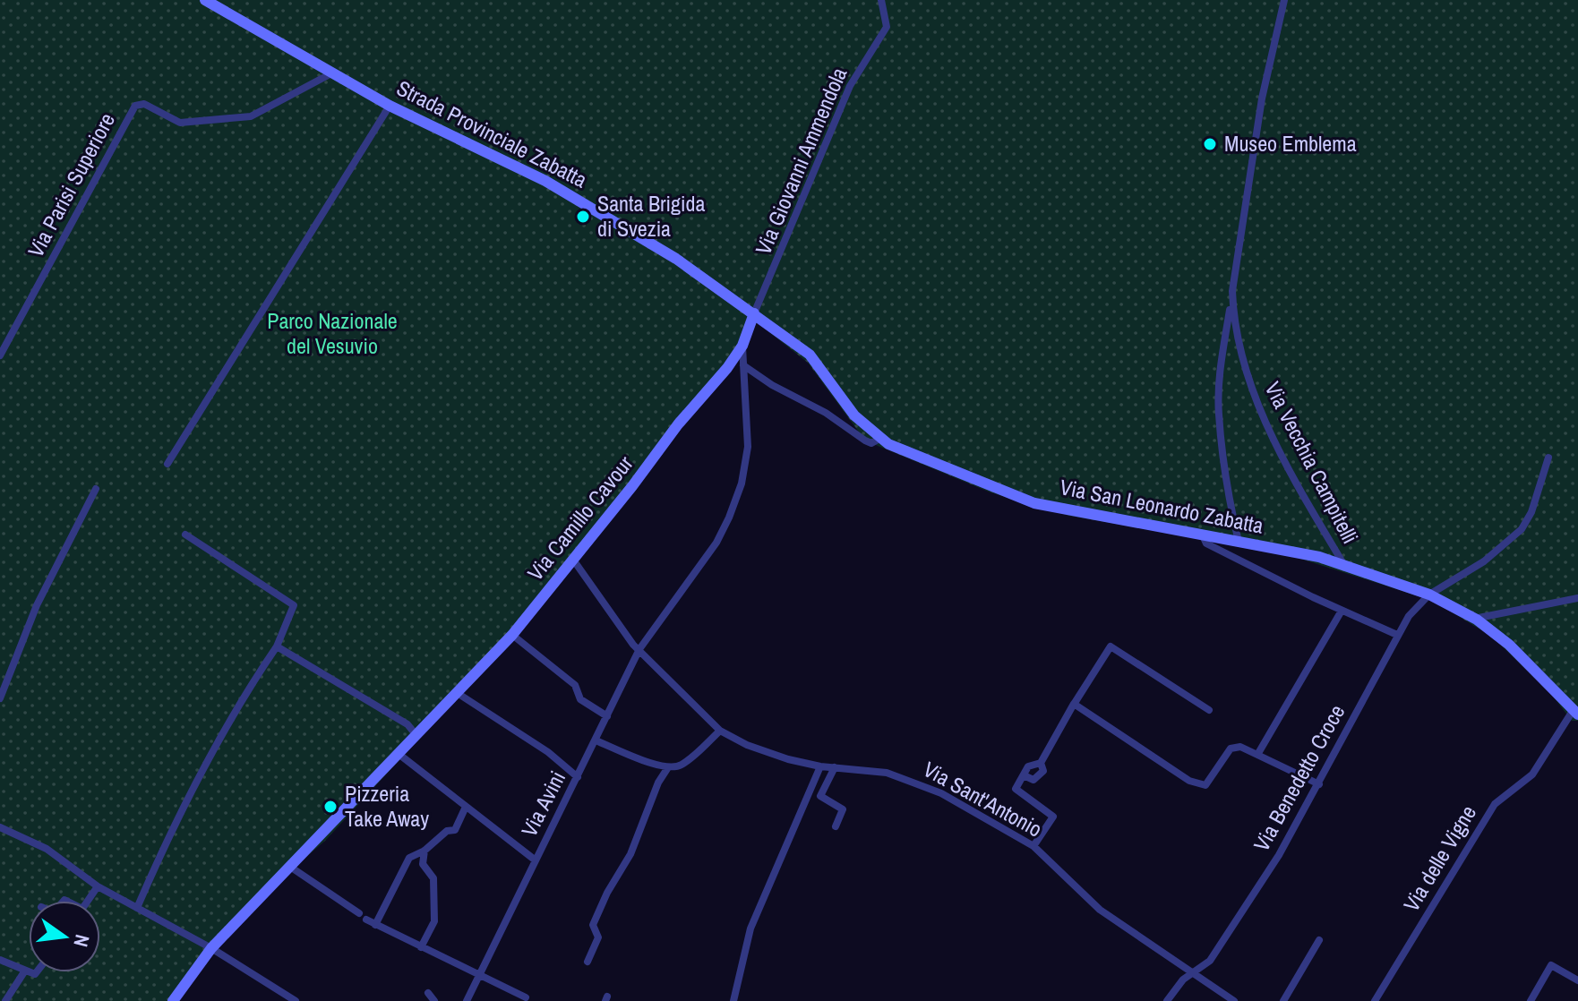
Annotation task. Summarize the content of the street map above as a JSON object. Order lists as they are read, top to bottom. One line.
{"streets":{"street":["Strada Provinciale Zabatta","Via Giovanni Ammendola","Via Parisi Superiore","Via Vecchia Campitelli","Via San Leonardo Zabatta","Via Camillo Cavour","Via Benedetto Croce","Via Sant'Antonio","Via Avini","Via delle Vigne"]},"crossings":[["Strada Provinciale Zabatta","Via Giovanni Ammendola"],["Strada Provinciale Zabatta","Via Parisi Superiore"],["Strada Provinciale Zabatta","Via San Leonardo Zabatta"],["Strada Provinciale Zabatta","Via Camillo Cavour"],["Via Giovanni Ammendola","Via San Leonardo Zabatta"],["Via Giovanni Ammendola","Via Camillo Cavour"],["Via Vecchia Campitelli","Via San Leonardo Zabatta"],["Via San Leonardo Zabatta","Via Camillo Cavour"],["Via San Leonardo Zabatta","Via Benedetto Croce"],["Via San Leonardo Zabatta","Via delle Vigne"],["Via Camillo Cavour","Via Sant'Antonio"],["Via Camillo Cavour","Via Avini"],["Via Benedetto Croce","Via Sant'Antonio"],["Via Sant'Antonio","Via Avini"]],"parks":["Parco Nazionale del Vesuvio"],"places":["Museo Emblema","Santa Brigida di Svezia","Pizzeria Take Away"],"north":"right"}
